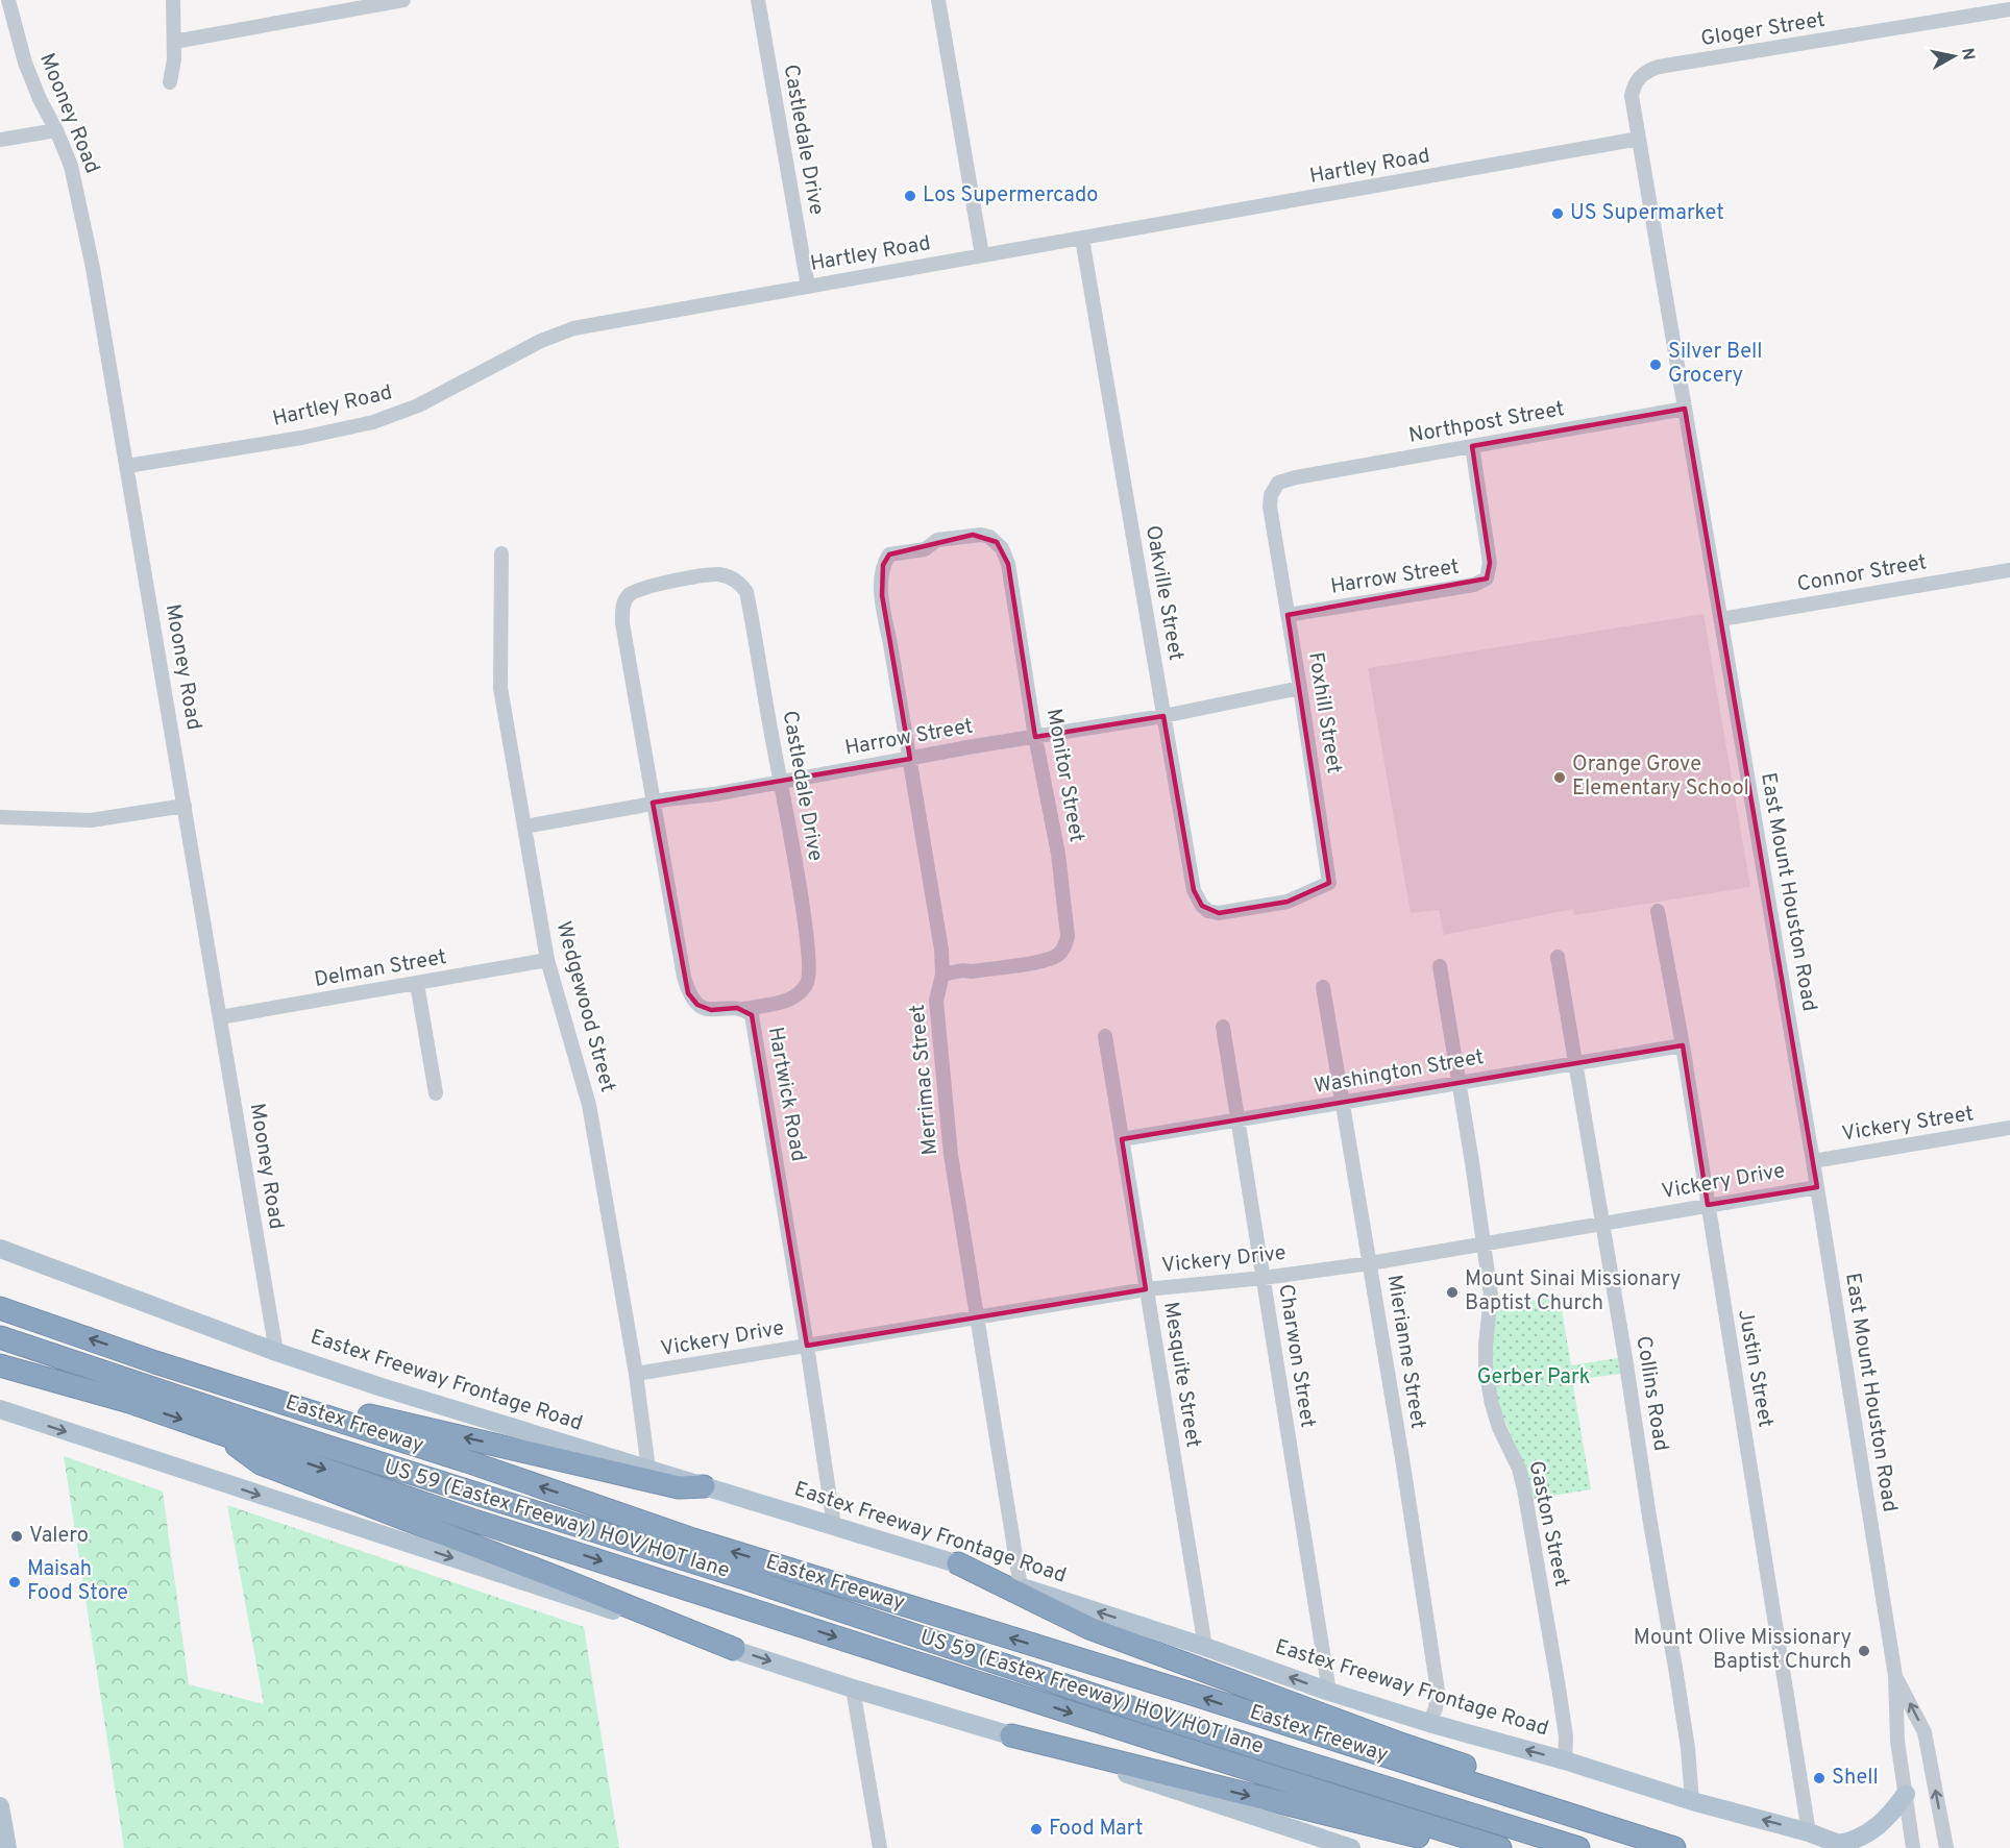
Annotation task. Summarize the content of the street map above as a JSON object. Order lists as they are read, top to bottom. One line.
{"streets":{"highway":["Eastex Freeway","US 59 (Eastex Freeway) HOV/HOT lane"],"main road":["Eastex Freeway Frontage Road"],"street":["Gloger Street","Mooney Road","Castledale Drive","Hartley Road","Northpost Street","Connor Street","Harrow Street","Oakville Street","Foxhill Street","Monitor Street","East Mount Houston Road","Delman Street","Wedgewood Street","Washington Street","Merrimac Street","Hartwick Road","Vickery Street","Vickery Drive","Mierianne Street","Charwon Street","Justin Street","Mesquite Street","Collins Road","Gaston Street"]},"crossings":[["Gloger Street","East Mount Houston Road"],["Mooney Road","Hartley Road"],["Mooney Road","Delman Street"],["Mooney Road","Eastex Freeway Frontage Road"],["Castledale Drive","Hartley Road"],["Castledale Drive","Harrow Street"],["Castledale Drive","Hartwick Road"],["Hartley Road","Oakville Street"],["Hartley Road","East Mount Houston Road"],["Northpost Street","Harrow Street"],["Northpost Street","Foxhill Street"],["Northpost Street","East Mount Houston Road"],["Connor Street","East Mount Houston Road"],["Harrow Street","Oakville Street"],["Harrow Street","Foxhill Street"],["Harrow Street","Monitor Street"],["Harrow Street","Wedgewood Street"],["Harrow Street","Merrimac Street"],["Harrow Street","Hartwick Road"],["Oakville Street","Foxhill Street"],["Monitor Street","Merrimac Street"],["East Mount Houston Road","Vickery Street"],["East Mount Houston Road","Vickery Drive"],["Delman Street","Wedgewood Street"],["Wedgewood Street","Vickery Drive"],["Wedgewood Street","Eastex Freeway Frontage Road"],["Washington Street","Mierianne Street"],["Washington Street","Charwon Street"],["Washington Street","Justin Street"],["Washington Street","Mesquite Street"],["Washington Street","Collins Road"],["Washington Street","Gaston Street"],["Merrimac Street","Vickery Drive"],["Merrimac Street","Eastex Freeway Frontage Road"],["Hartwick Road","Vickery Drive"],["Hartwick Road","Eastex Freeway Frontage Road"],["Vickery Drive","Mierianne Street"],["Vickery Drive","Charwon Street"],["Vickery Drive","Justin Street"],["Vickery Drive","Mesquite Street"],["Vickery Drive","Collins Road"],["Vickery Drive","Gaston Street"],["Mierianne Street","Eastex Freeway Frontage Road"],["Charwon Street","Eastex Freeway Frontage Road"],["Justin Street","Eastex Freeway Frontage Road"],["Mesquite Street","Eastex Freeway Frontage Road"],["Eastex Freeway Frontage Road","Collins Road"],["Eastex Freeway Frontage Road","Gaston Street"]],"parks":["Gerber Park"],"places":["Los Supermercado","US Supermarket","Silver Bell Grocery","Orange Grove Elementary School","Mount Sinai Missionary Baptist Church","Valero","Maisah Food Store","Mount Olive Missionary Baptist Church","Shell","Food Mart"],"north":"right"}
